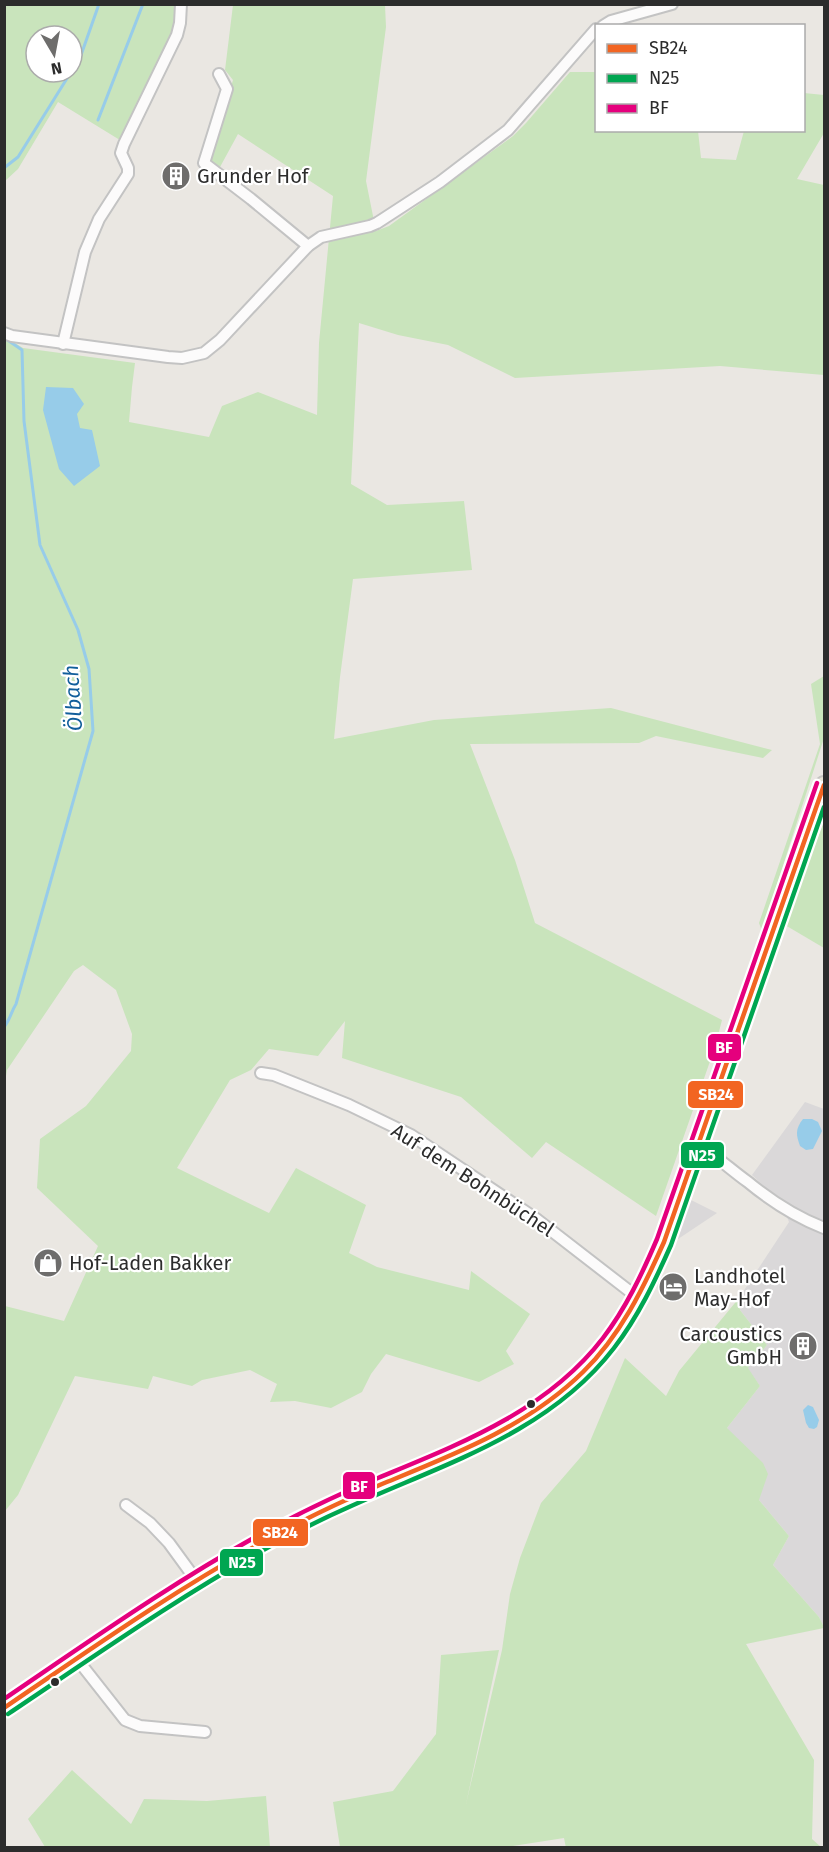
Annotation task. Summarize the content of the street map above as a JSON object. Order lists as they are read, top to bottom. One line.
{"streets":{"street":["Auf dem Bohnbüchel"]},"water":["Ölbach"],"places":{"building":["Grunder Hof","Carcoustics GmbH"],"shop":["Hof-Laden Bakker"],"hotel":["Landhotel May-Hof"]},"lines":["transit line BF","transit line SB24","transit line N25"],"legend":["SB24","N25","BF"],"north":"bottom"}
